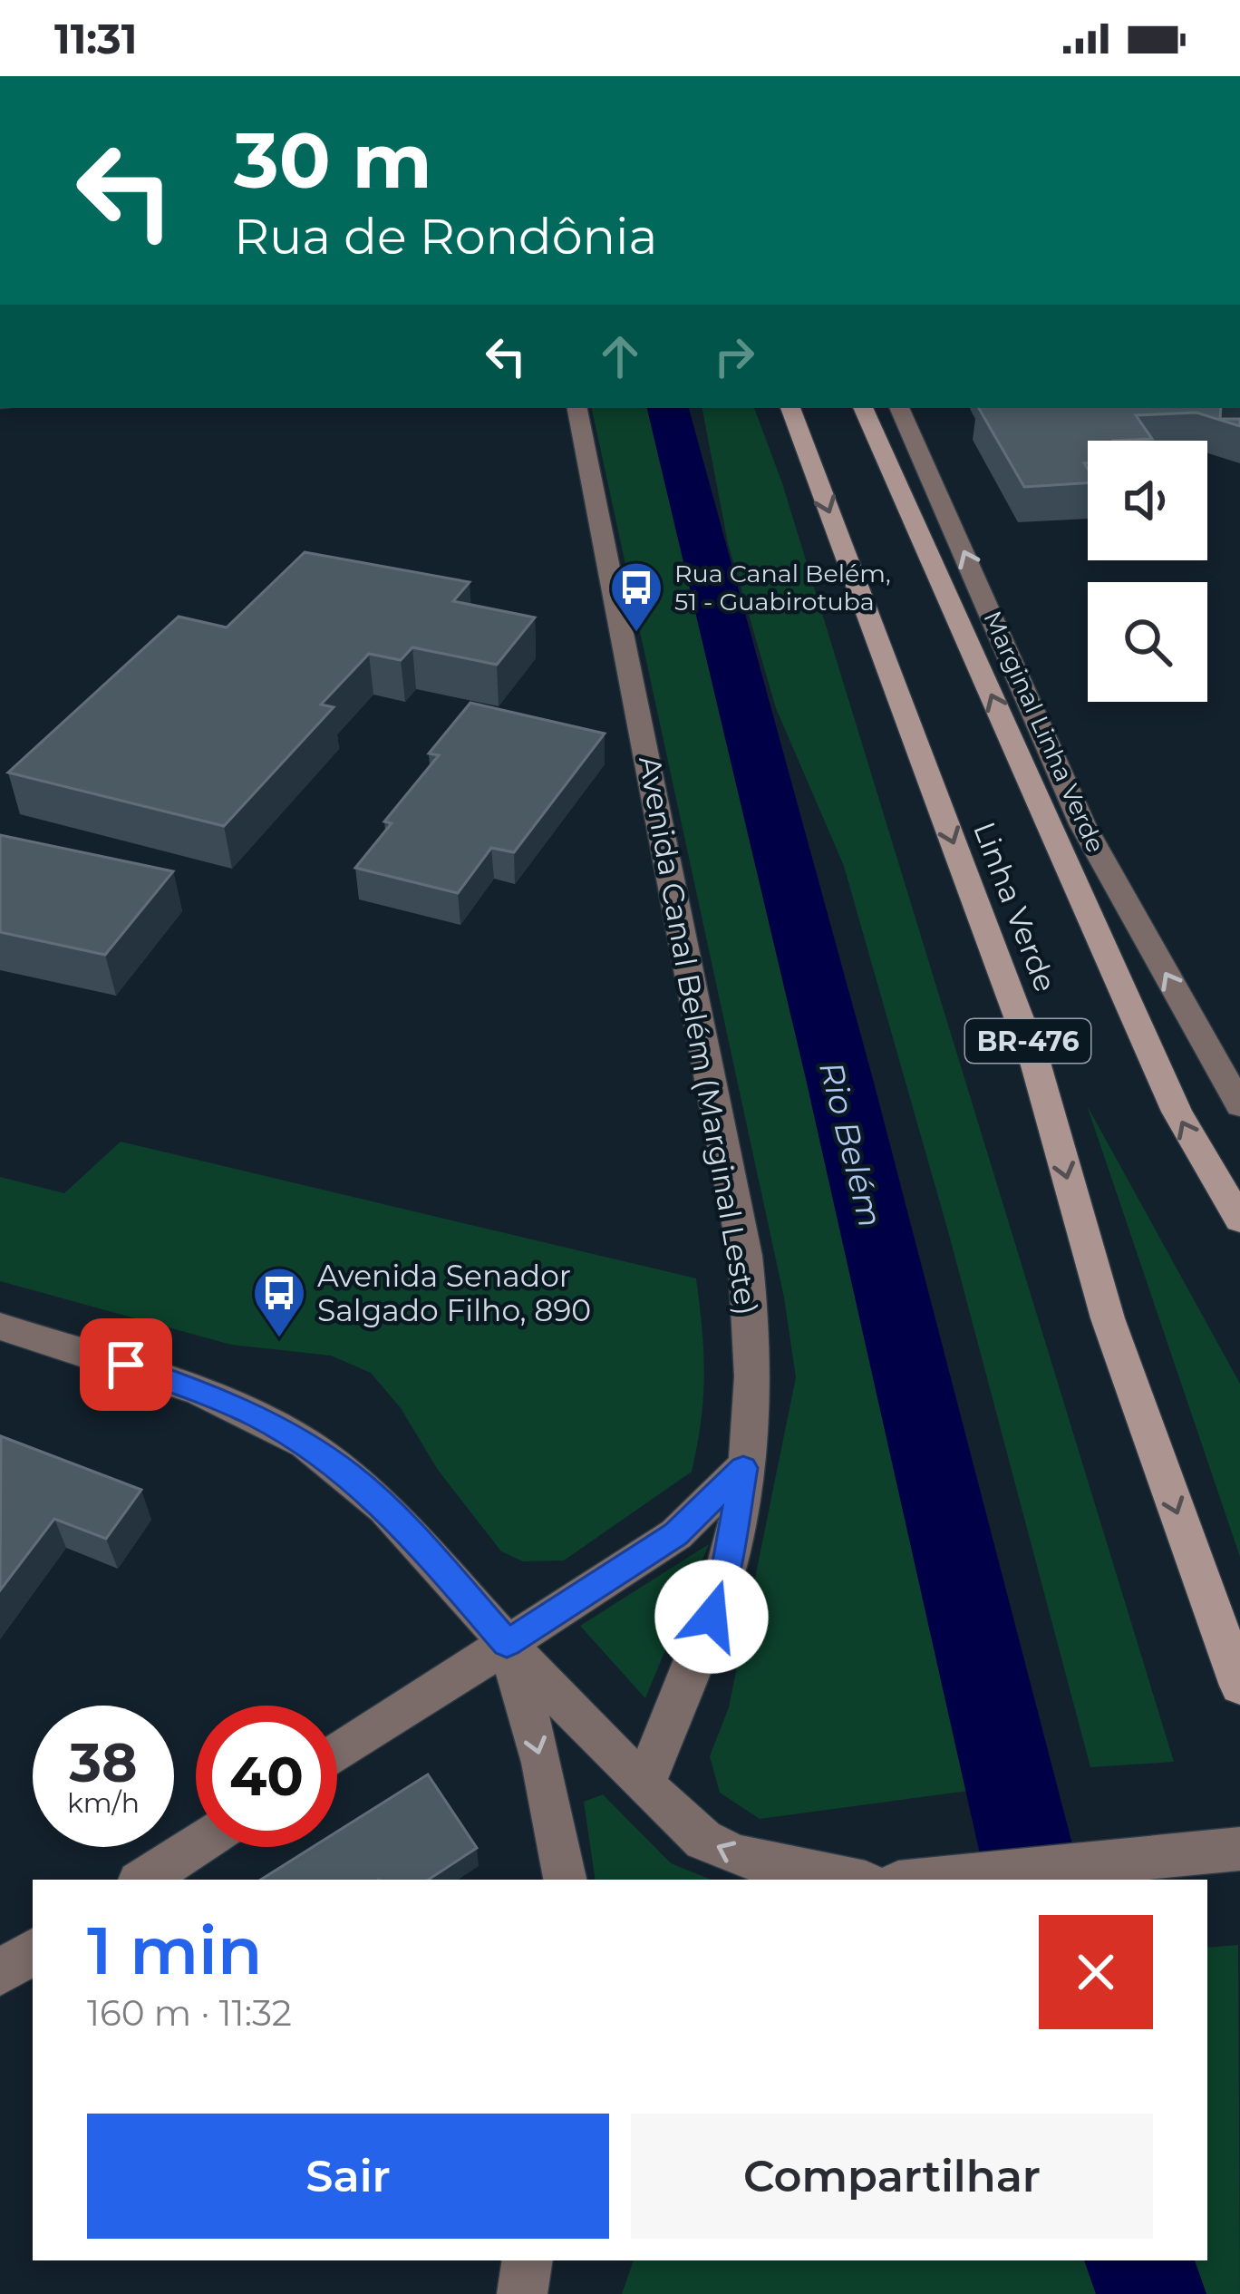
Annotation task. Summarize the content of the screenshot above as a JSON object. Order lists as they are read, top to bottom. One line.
{"streets":{"highway":["Linha Verde","BR-476"],"main road":["Marginal Linha Verde","Avenida Canal Belém (Marginal Leste)"]},"one_way":["Marginal Linha Verde"],"water":["Rio Belém"],"places":{"bus stop":["Rua Canal Belém, 51 - Guabirotuba","Avenida Senador Salgado Filho, 890"]},"page":{"status":"11:31","turn":["30 m","Rua de Rondônia"],"speed":"38 km/h","limit":"40","heading":["1 min","160 m · 11:32"],"buttons":["Sair","Compartilhar"]}}
